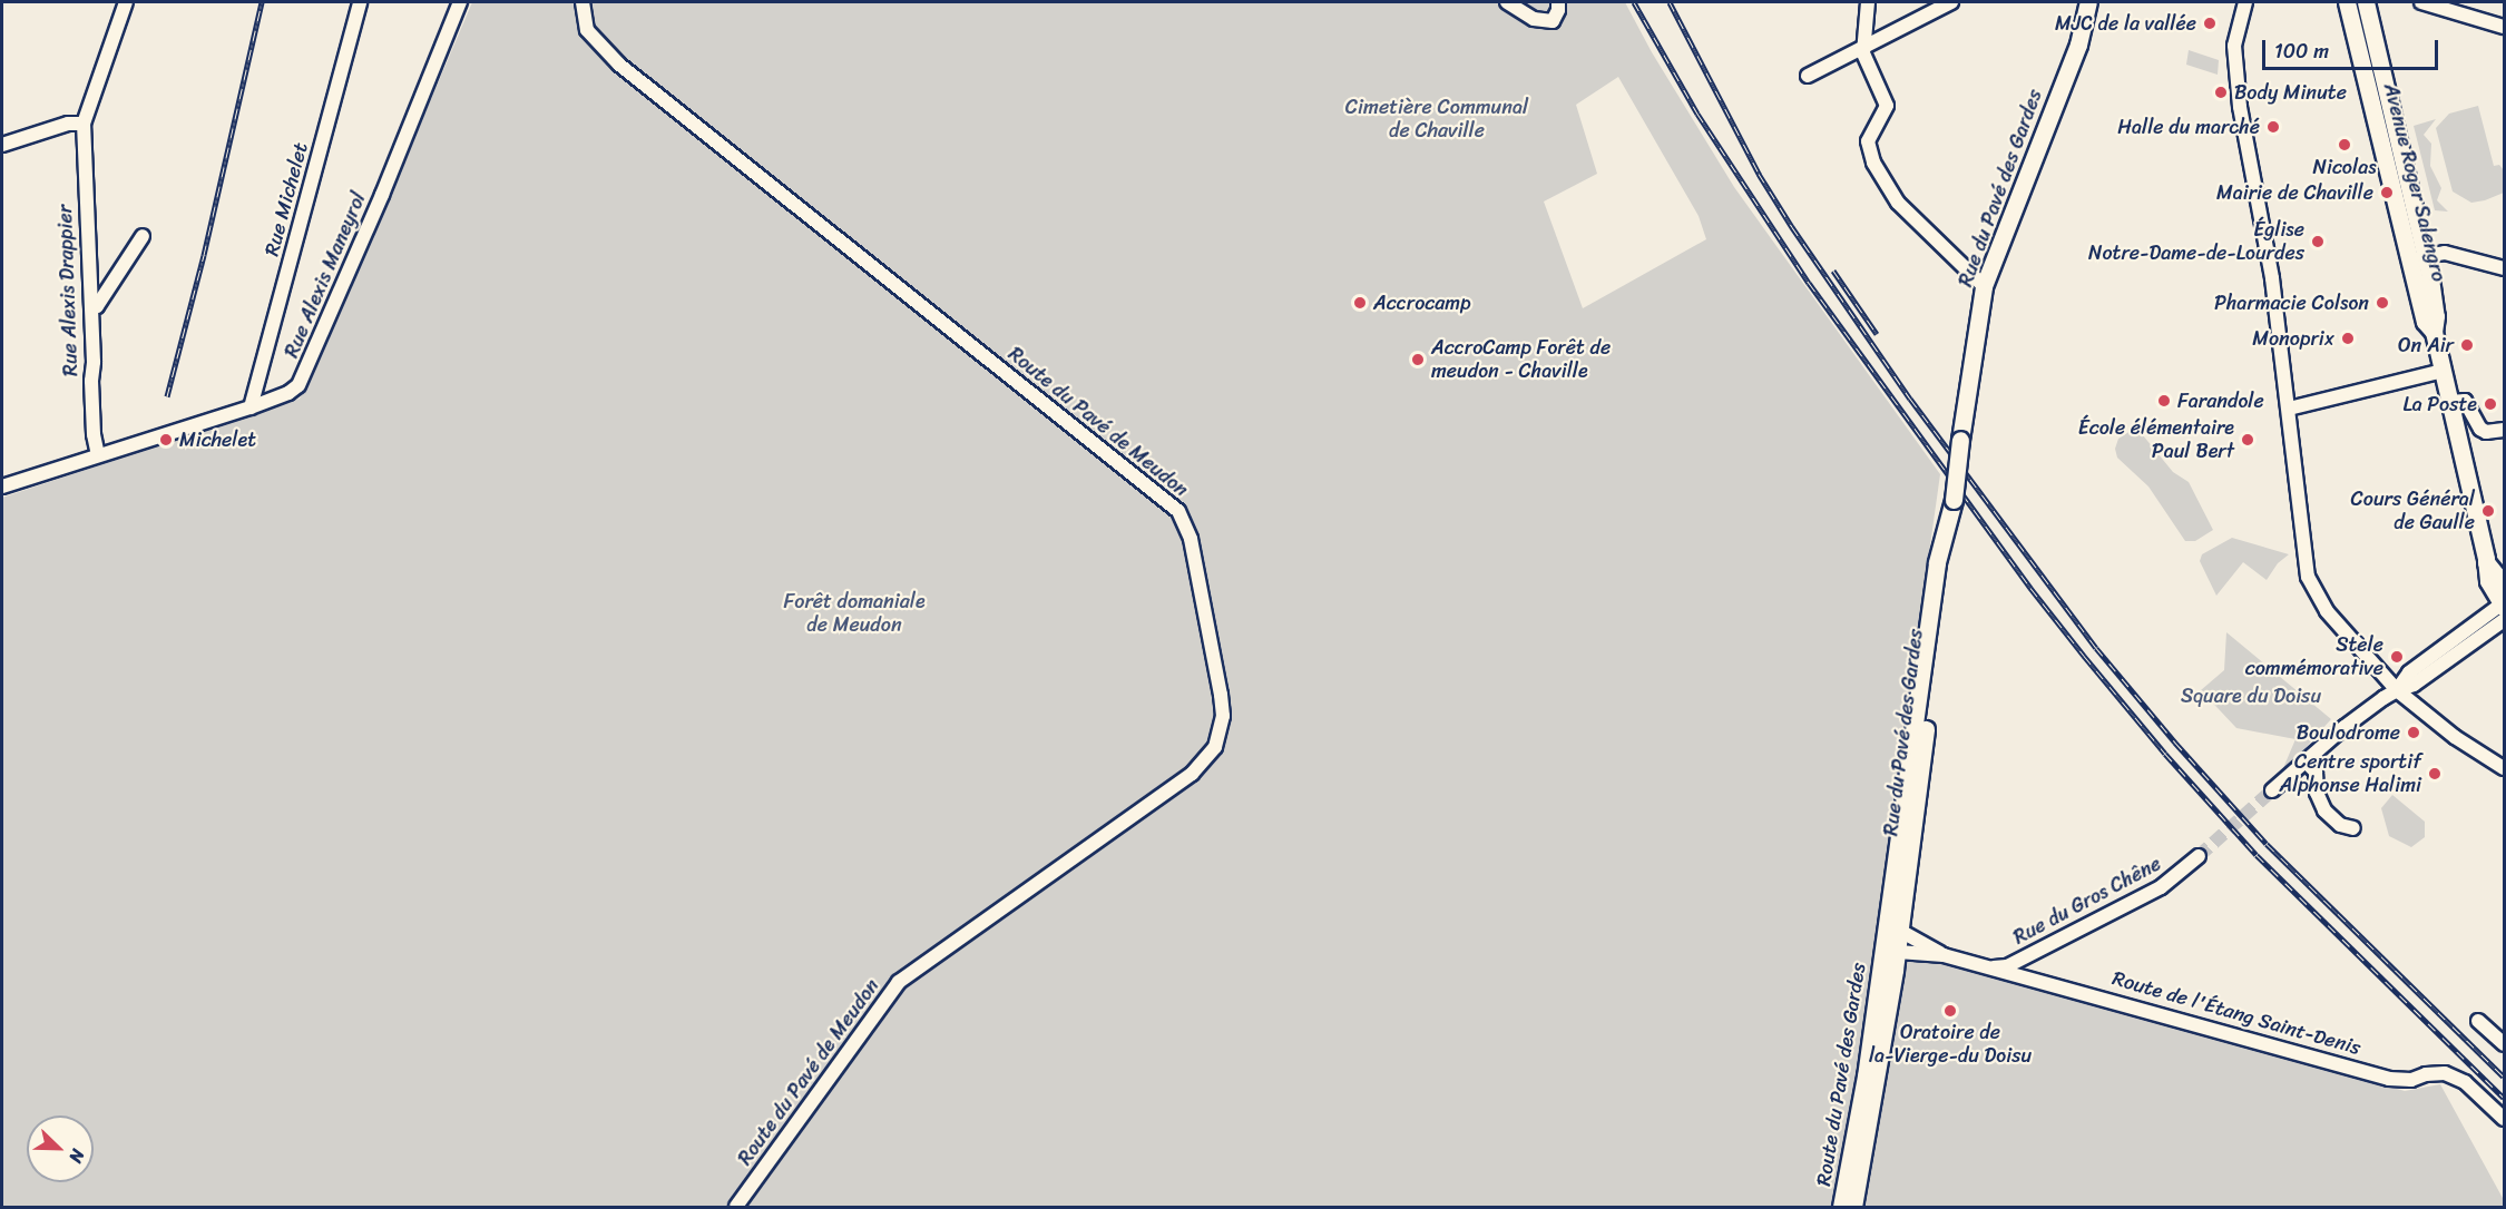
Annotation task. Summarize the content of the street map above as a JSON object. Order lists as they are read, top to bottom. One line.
{"streets":{"main road":["Avenue Roger Salengro","Rue du Pavé des Gardes","Route du Pavé des Gardes"],"street":["Rue Michelet","Rue Alexis Maneyrol","Rue Alexis Drappier","Route du Pavé de Meudon","Rue du Gros Chêne","Route de l'Étang Saint-Denis"]},"crossings":[["Rue du Pavé des Gardes","Route de l'Étang Saint-Denis"],["Rue du Pavé des Gardes","Route du Pavé des Gardes"],["Rue Michelet","Rue Alexis Maneyrol"],["Rue Alexis Maneyrol","Rue Alexis Drappier"],["Rue du Gros Chêne","Route de l'Étang Saint-Denis"],["Route de l'Étang Saint-Denis","Route du Pavé des Gardes"]],"parks":["Cimetière Communal de Chaville","Forêt domaniale de Meudon","Square du Doisu"],"places":["MJC de la vallée","Body Minute","Halle du marché","Nicolas","Mairie de Chaville","Église Notre-Dame-de-Lourdes","Accrocamp","Pharmacie Colson","Monoprix","On Air","AccroCamp Forêt de meudon - Chaville","Farandole","La Poste","Michelet","École élémentaire Paul Bert","Cours Général de Gaulle","Stèle commémorative","Boulodrome","Centre sportif Alphonse Halimi","Oratoire de la-Vierge-du Doisu"],"scale_bar":"100 m","north":"bottom right"}
